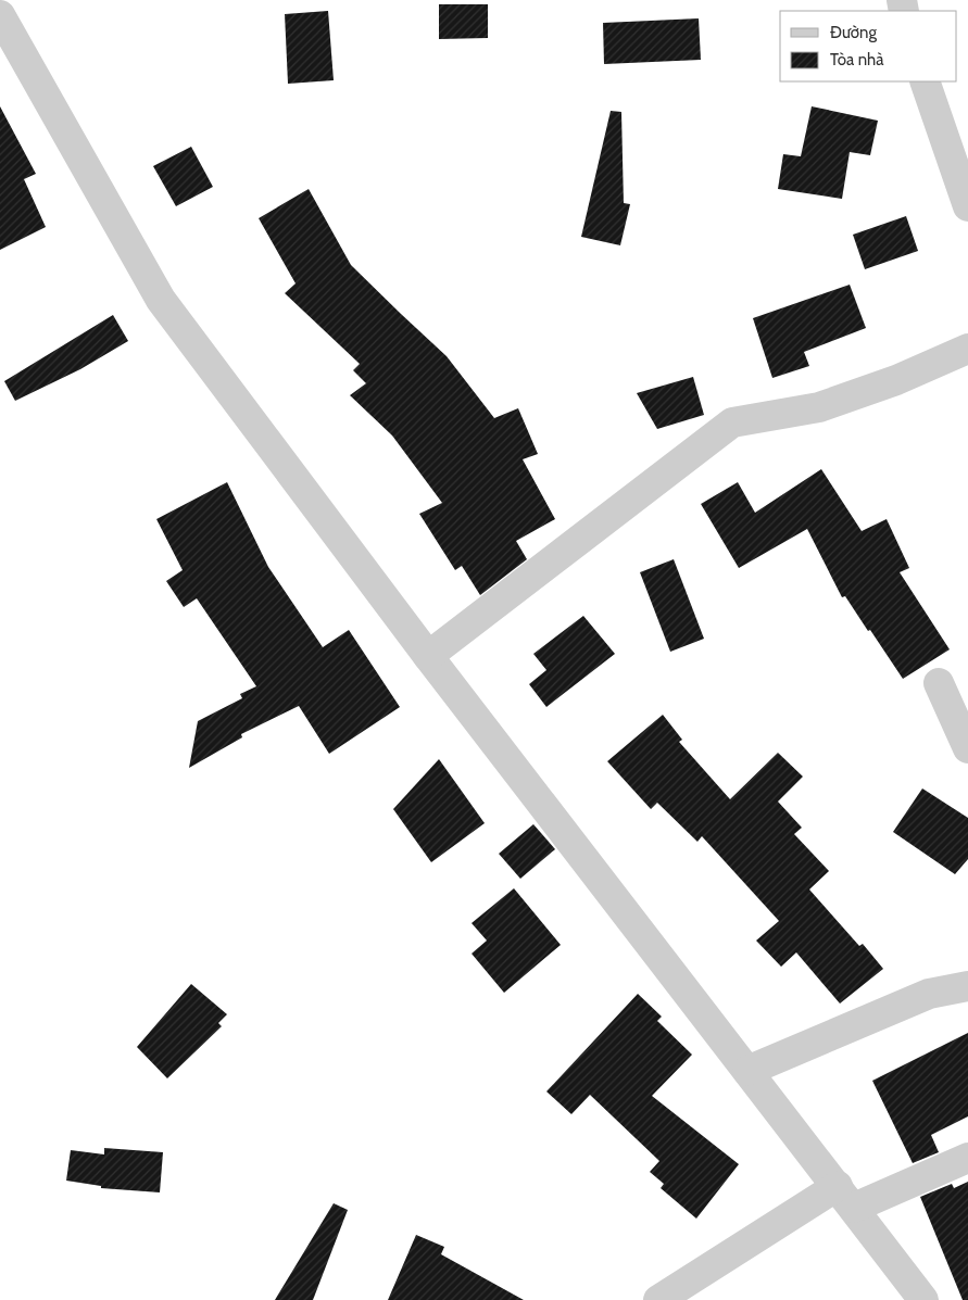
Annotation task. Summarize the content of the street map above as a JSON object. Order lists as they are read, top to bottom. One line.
{"legend":["Đường","Tòa nhà"]}
